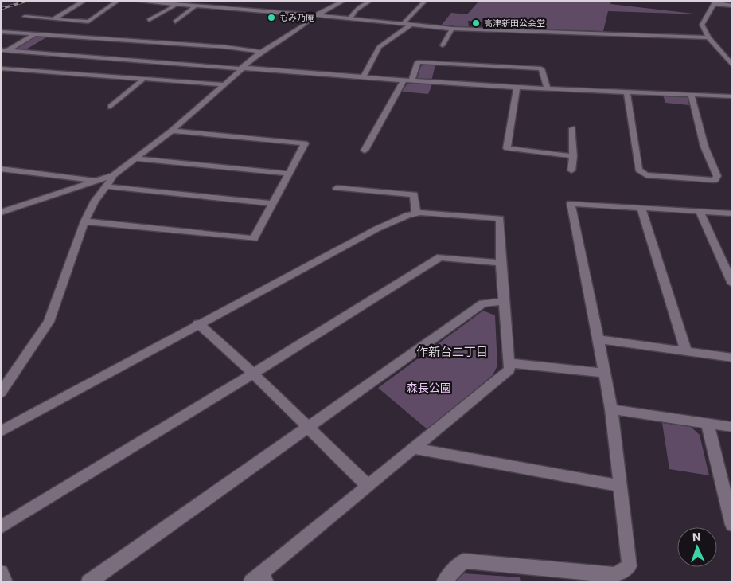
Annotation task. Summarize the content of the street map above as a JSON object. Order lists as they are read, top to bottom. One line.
{"districts":["作新台二丁目"],"parks":["森長公園"],"places":["もみ乃庵","高津新田公会堂"],"north":"top"}
